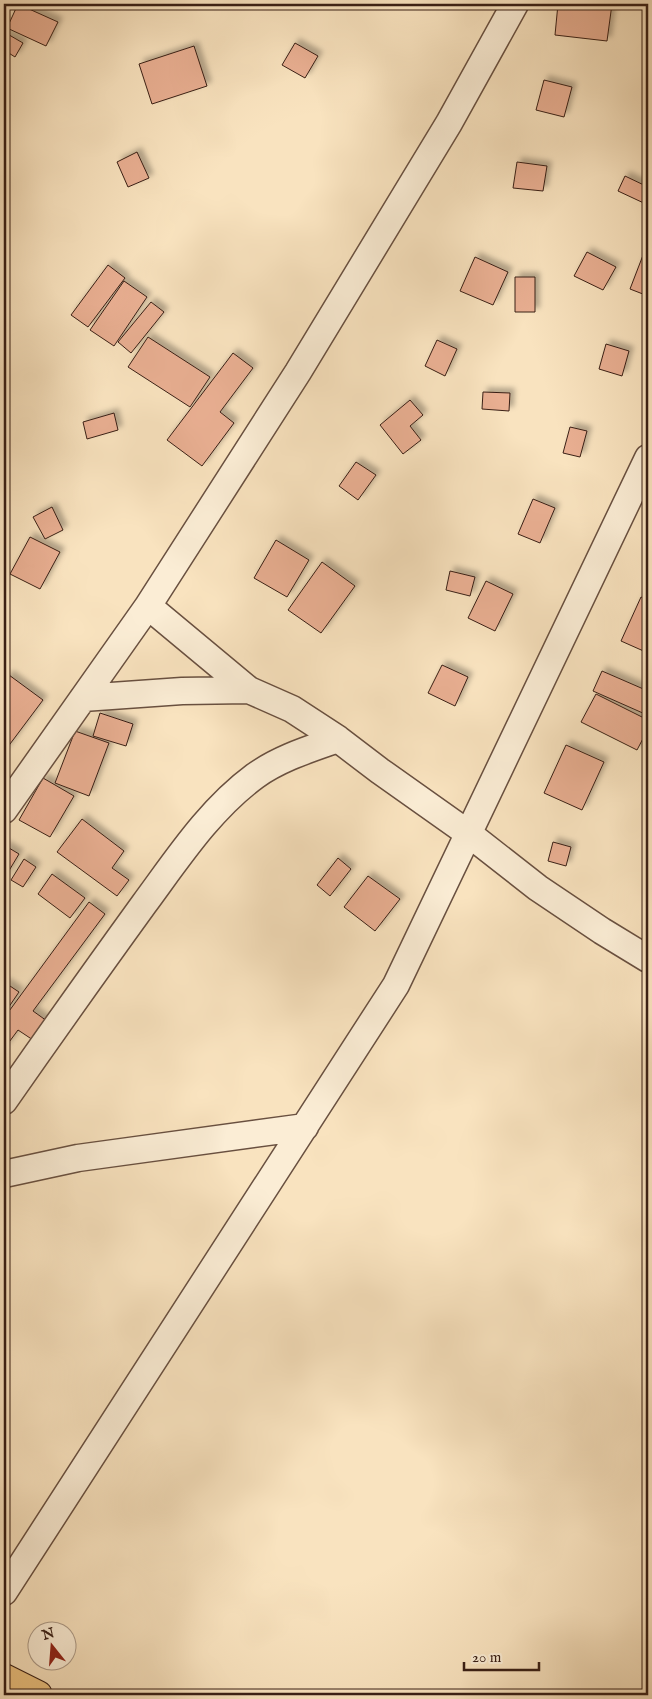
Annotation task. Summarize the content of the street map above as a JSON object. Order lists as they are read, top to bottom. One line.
{"scale_bar":"20 m","north":"top"}
